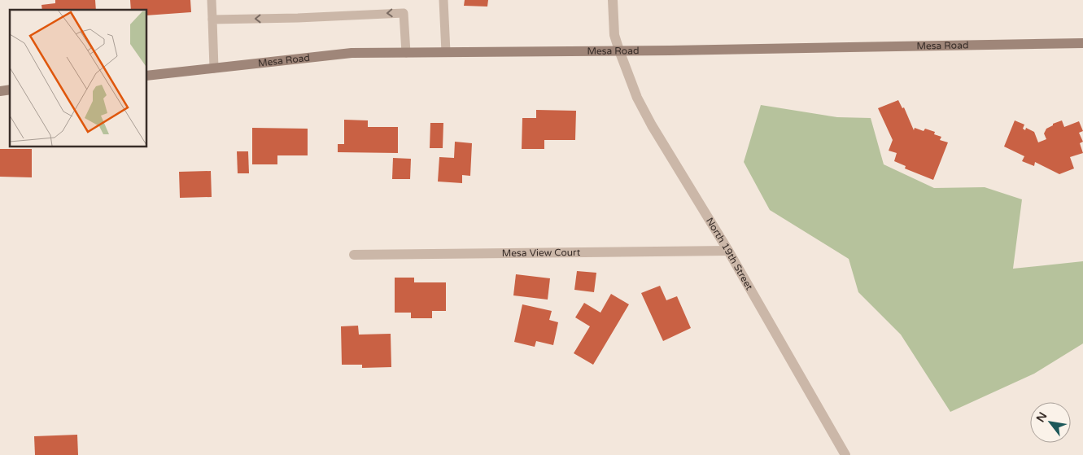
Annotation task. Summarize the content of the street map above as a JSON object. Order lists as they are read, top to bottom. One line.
{"streets":{"main road":["Mesa Road"],"street":["Mesa View Court","North 19th Street"]},"crossings":[["Mesa Road","North 19th Street"],["Mesa View Court","North 19th Street"]],"north":"top left"}
